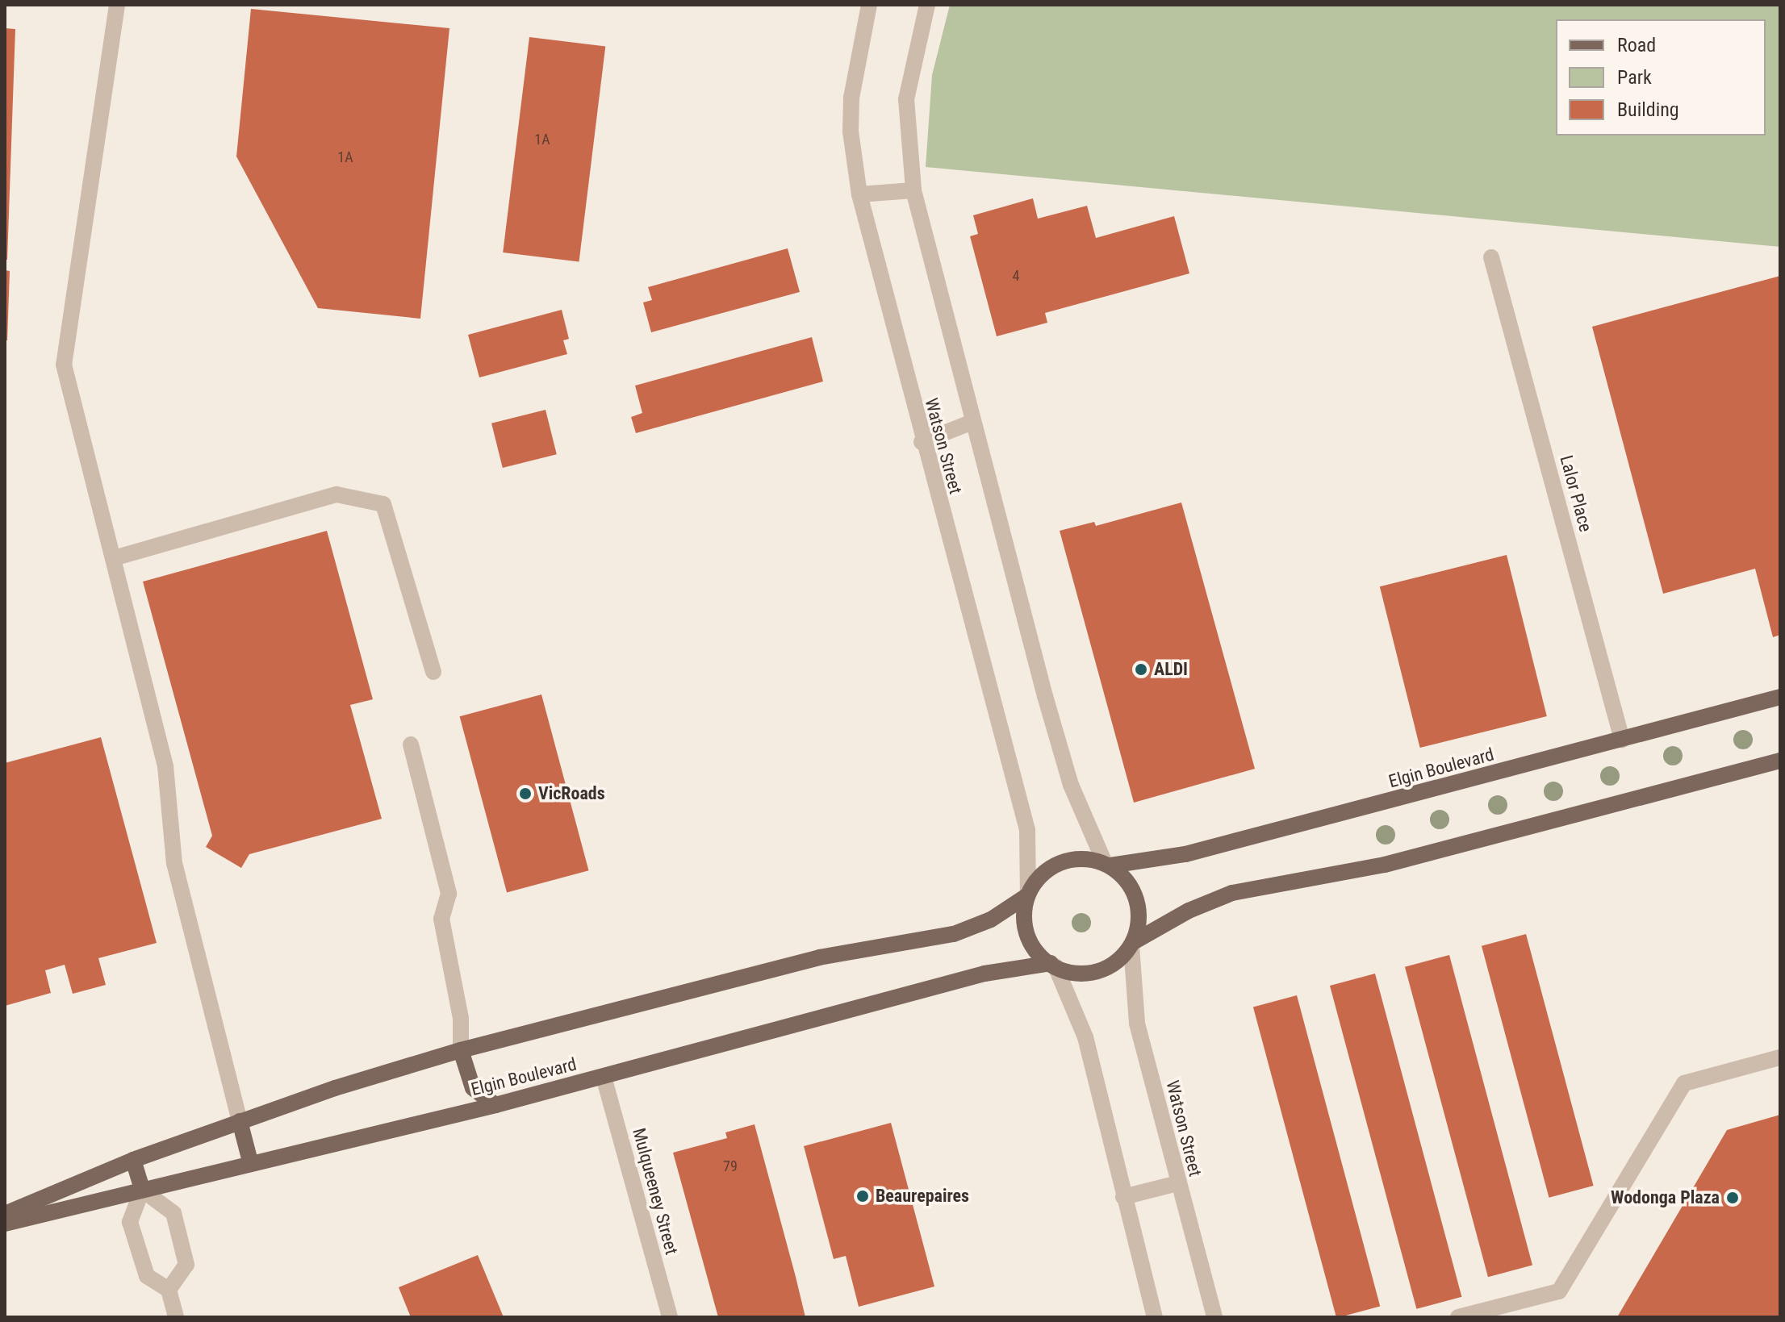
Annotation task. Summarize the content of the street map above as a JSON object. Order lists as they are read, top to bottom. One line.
{"streets":{"main road":["Elgin Boulevard"],"street":["Watson Street","Lalor Place","Mulqueeney Street"]},"crossings":[["Watson Street","Elgin Boulevard"],["Lalor Place","Elgin Boulevard"],["Elgin Boulevard","Mulqueeney Street"]],"places":["ALDI","VicRoads","Beaurepaires","Wodonga Plaza"],"house_numbers":["1A","1A","4","79"],"legend":["Road","Park","Building"]}
